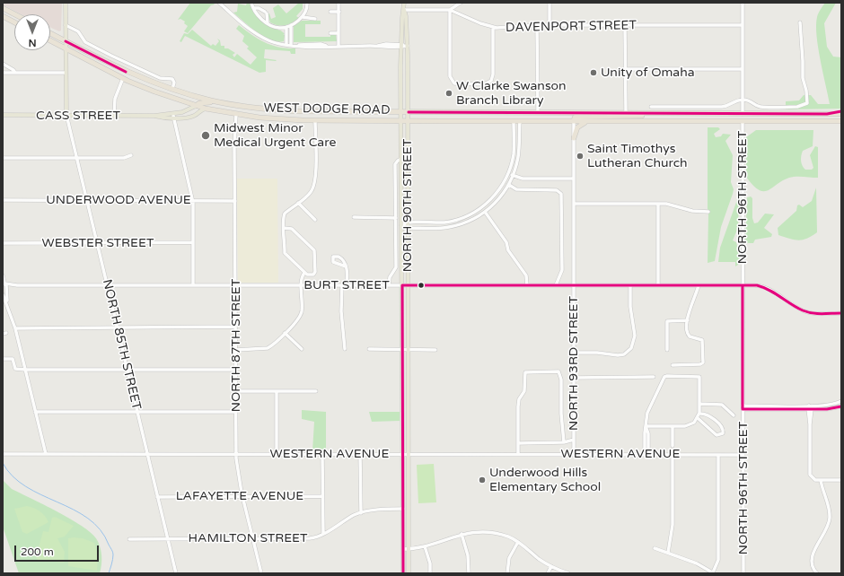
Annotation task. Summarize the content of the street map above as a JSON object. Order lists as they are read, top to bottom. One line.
{"streets":{"highway":["WEST DODGE ROAD"],"main road":["CASS STREET","NORTH 90TH STREET"],"street":["DAVENPORT STREET","NORTH 96TH STREET","UNDERWOOD AVENUE","WEBSTER STREET","BURT STREET","NORTH 85TH STREET","NORTH 87TH STREET","NORTH 93RD STREET","WESTERN AVENUE","LAFAYETTE AVENUE","HAMILTON STREET"]},"crossings":[["DAVENPORT STREET","NORTH 96TH STREET"],["DAVENPORT STREET","NORTH 90TH STREET"],["WEST DODGE ROAD","CASS STREET"],["WEST DODGE ROAD","NORTH 96TH STREET"],["WEST DODGE ROAD","NORTH 90TH STREET"],["WEST DODGE ROAD","NORTH 87TH STREET"],["WEST DODGE ROAD","NORTH 93RD STREET"],["CASS STREET","NORTH 85TH STREET"],["NORTH 96TH STREET","BURT STREET"],["NORTH 96TH STREET","WESTERN AVENUE"],["UNDERWOOD AVENUE","NORTH 85TH STREET"],["UNDERWOOD AVENUE","NORTH 87TH STREET"],["NORTH 90TH STREET","BURT STREET"],["NORTH 90TH STREET","WESTERN AVENUE"],["NORTH 90TH STREET","HAMILTON STREET"],["WEBSTER STREET","NORTH 85TH STREET"],["BURT STREET","NORTH 85TH STREET"],["BURT STREET","NORTH 87TH STREET"],["BURT STREET","NORTH 93RD STREET"],["NORTH 85TH STREET","WESTERN AVENUE"],["NORTH 85TH STREET","LAFAYETTE AVENUE"],["NORTH 85TH STREET","HAMILTON STREET"],["NORTH 87TH STREET","WESTERN AVENUE"],["NORTH 87TH STREET","LAFAYETTE AVENUE"],["NORTH 87TH STREET","HAMILTON STREET"],["NORTH 93RD STREET","WESTERN AVENUE"]],"places":["Unity of Omaha","W Clarke Swanson Branch Library","Midwest Minor Medical Urgent Care","Saint Timothys Lutheran Church","Underwood Hills Elementary School"],"scale_bar":"200 m","north":"bottom"}
